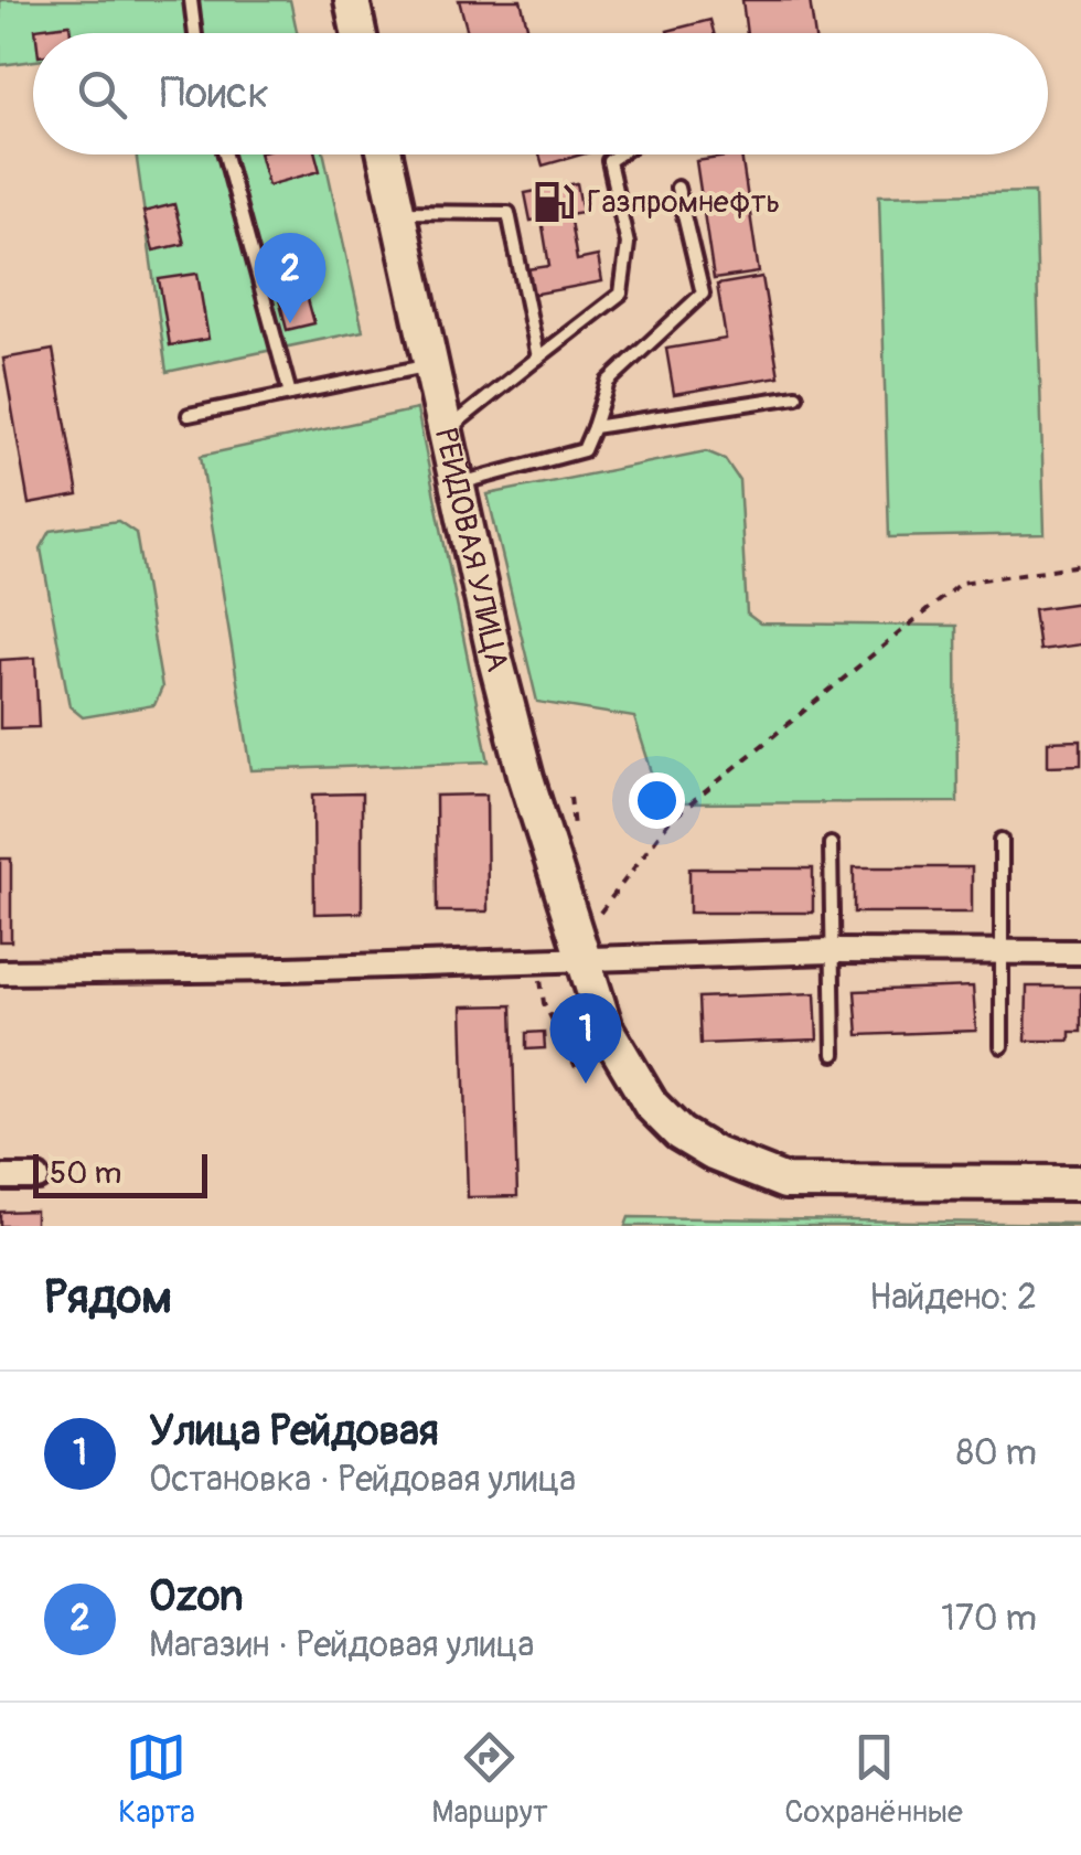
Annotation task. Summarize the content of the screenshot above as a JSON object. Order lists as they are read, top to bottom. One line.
{"streets":{"main road":["РЕЙДОВАЯ УЛИЦА"]},"places":{"fuel station":["Газпромнефть"]},"scale_bar":"50 m","page":{"search":"Поиск","pins":["2","1"],"scale":"50 m","heading":["Рядом","Найдено: 2"],"list":[{"mark":"1","name":"Улица Рейдовая","note":"Остановка · Рейдовая улица","value":"80 m"},{"mark":"2","name":"Ozon","note":"Магазин · Рейдовая улица","value":"170 m"}],"nav":["Карта","Маршрут","Сохранённые"]}}
